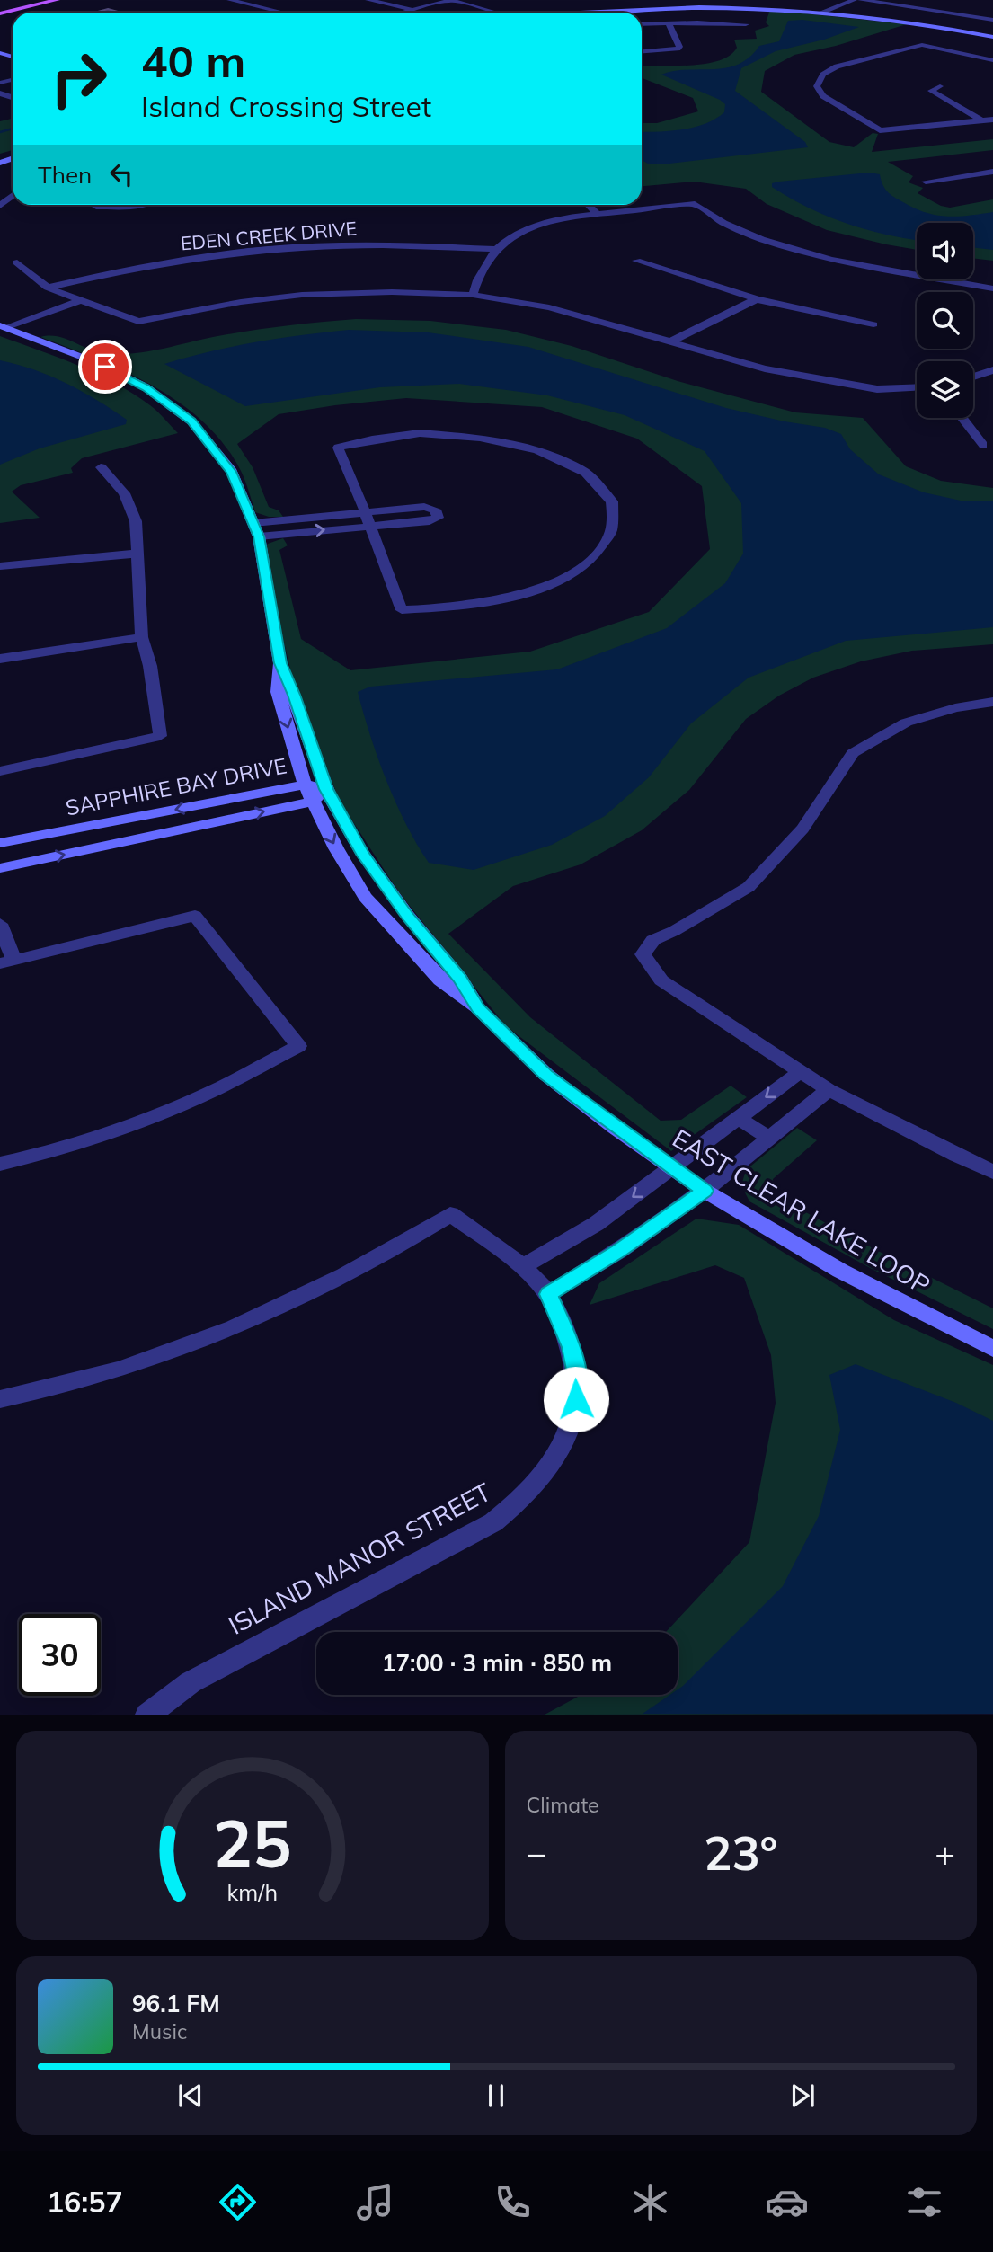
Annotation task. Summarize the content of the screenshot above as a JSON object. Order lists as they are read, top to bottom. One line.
{"streets":{"street":["EDEN CREEK DRIVE","SAPPHIRE BAY DRIVE","EAST CLEAR LAKE LOOP","ISLAND MANOR STREET"]},"crossings":[["SAPPHIRE BAY DRIVE","EAST CLEAR LAKE LOOP"]],"page":{"turn":["40 m","Island Crossing Street"],"then":"Then","limit":"30","trip":"17:00 · 3 min · 850 m","tile":"Climate","heat":["−","23°","+"],"song":["96.1 FM","Music"],"tabs":"16:57","gauge":["25","km/h"]}}
